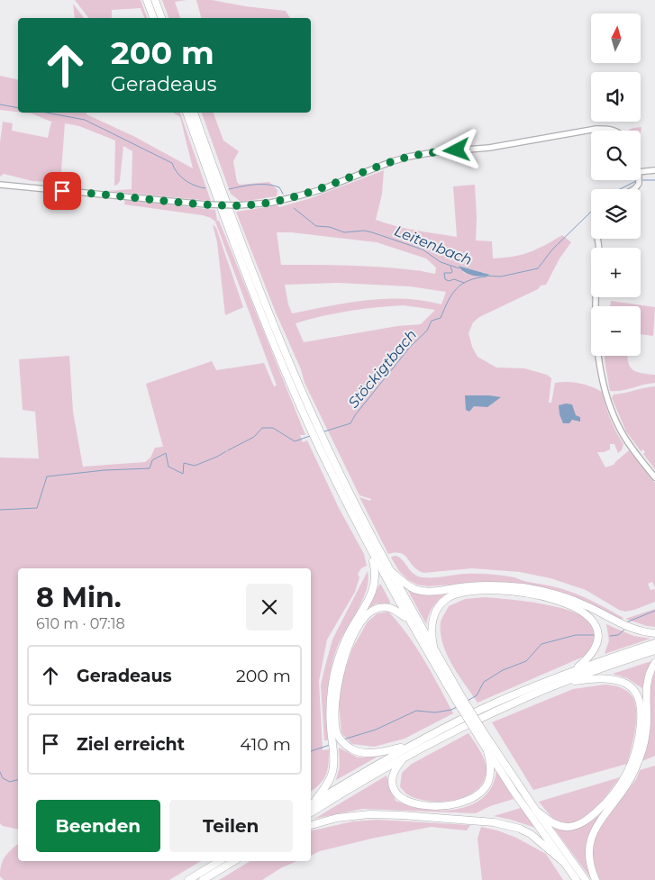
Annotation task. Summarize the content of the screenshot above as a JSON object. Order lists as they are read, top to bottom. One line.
{"water":["Leitenbach","Stöckigtbach"],"north":"top","page":{"map_buttons":["+","−"],"turn":["200 m","Geradeaus"],"heading":["8 Min.","610 m · 07:18"],"list":[{"name":"Geradeaus","value":"200 m"},{"name":"Ziel erreicht","value":"410 m"}],"buttons":["Beenden","Teilen"]}}
